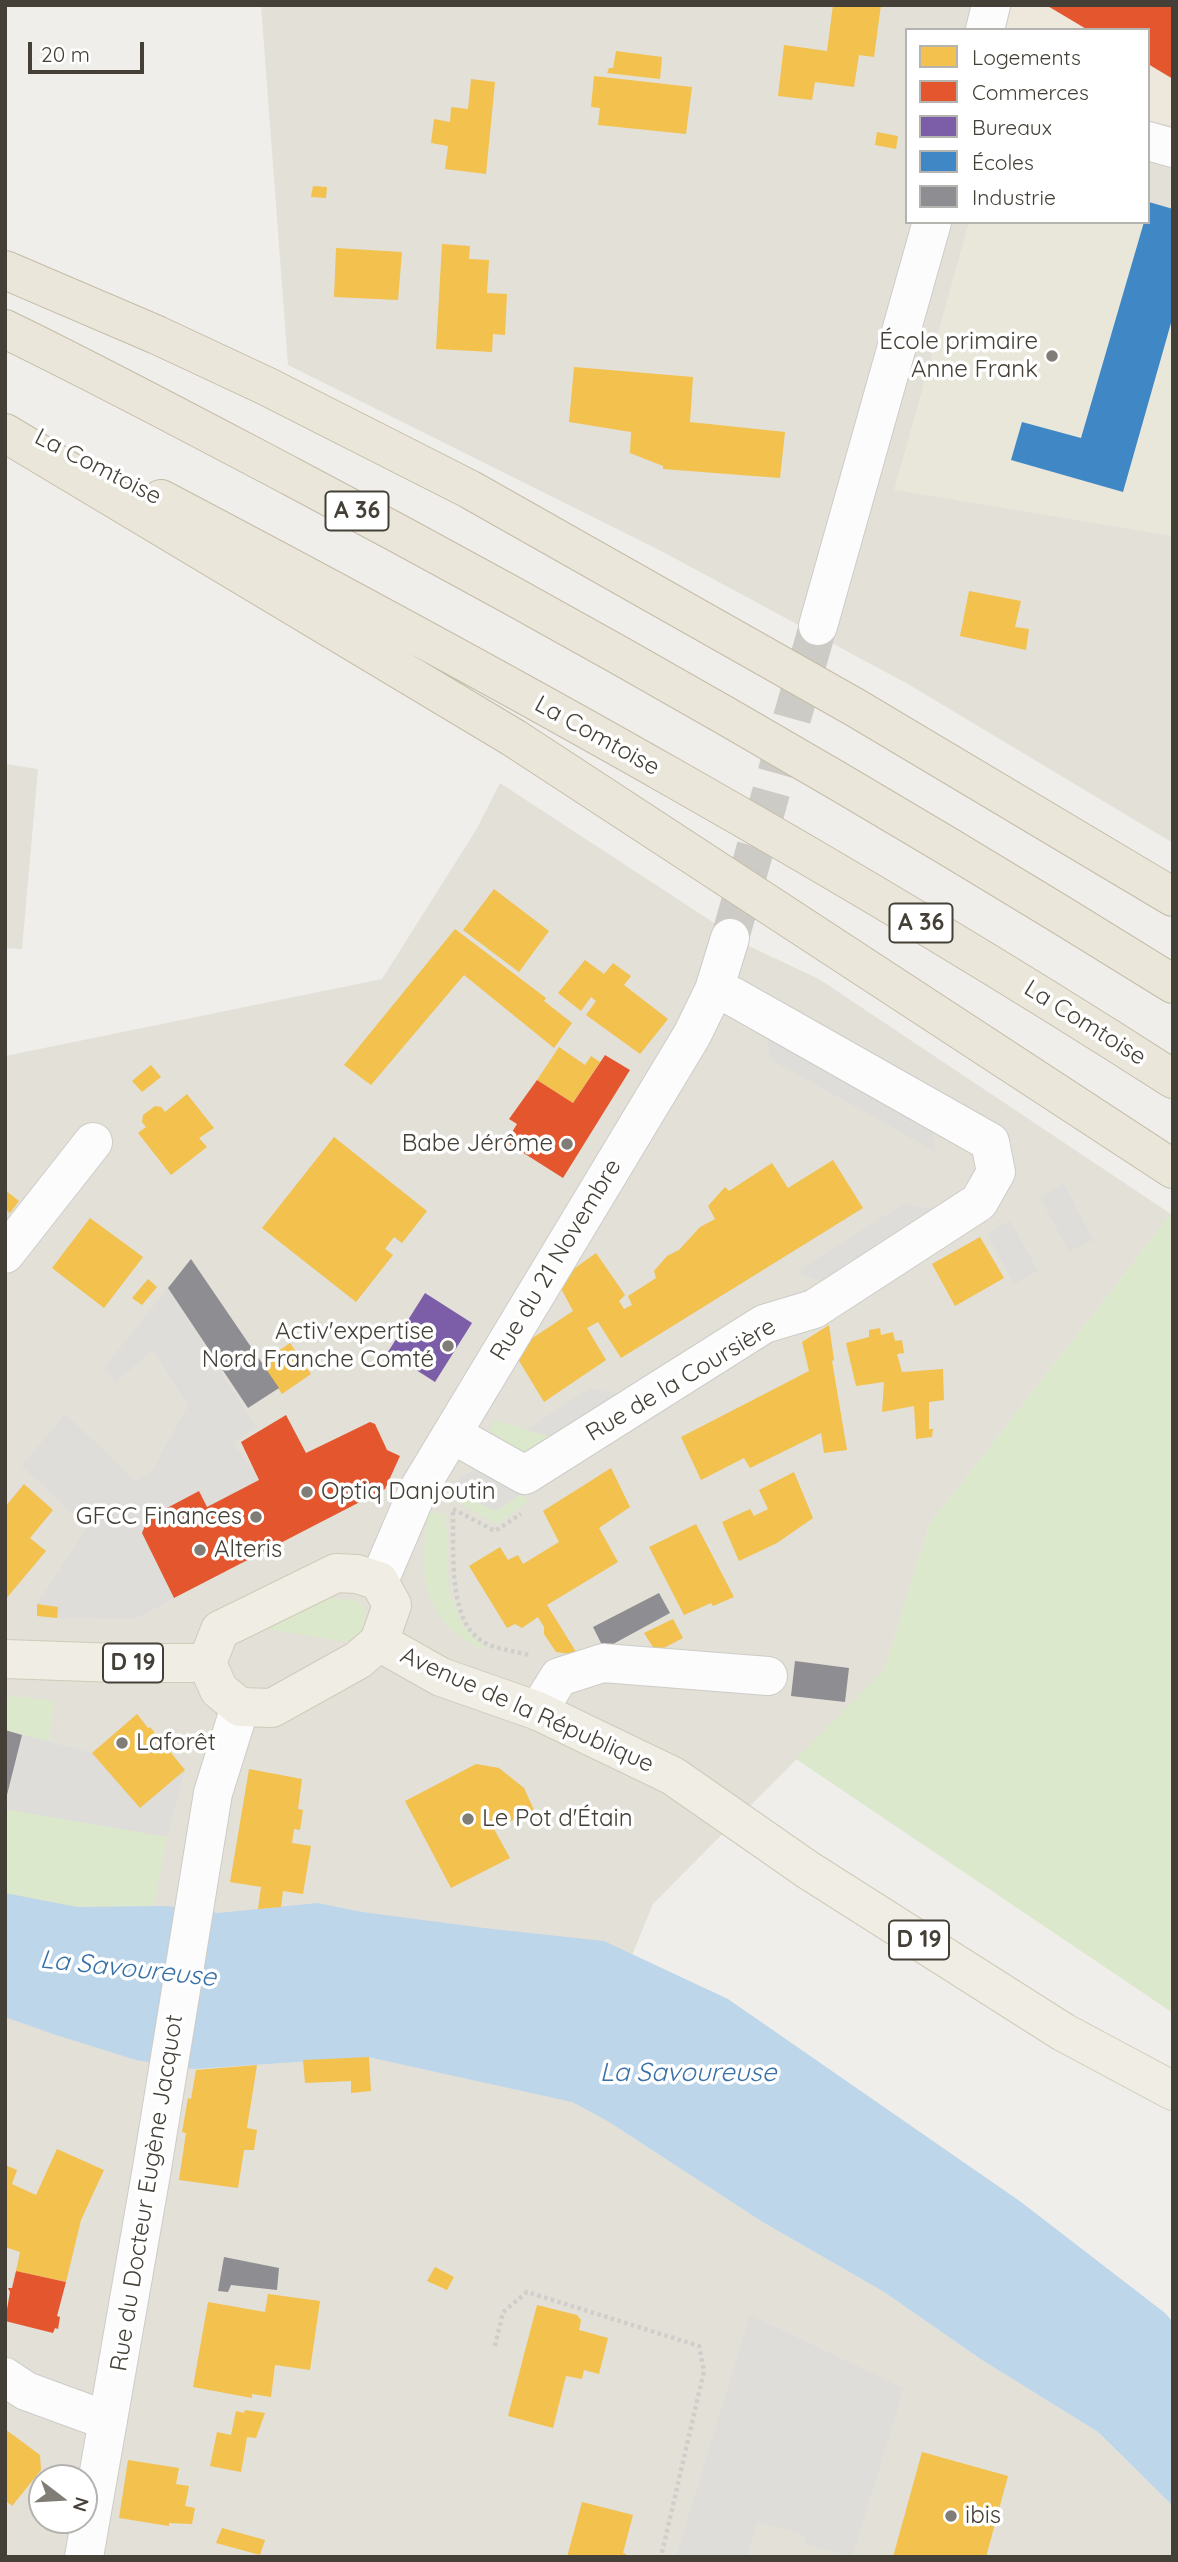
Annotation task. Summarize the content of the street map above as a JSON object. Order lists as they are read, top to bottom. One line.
{"streets":{"highway":["La Comtoise","A 36"],"main road":["D 19","Avenue de la République"],"street":["Rue du 21 Novembre","Rue de la Coursière","Rue du Docteur Eugène Jacquot"]},"crossings":[["Rue du 21 Novembre","Rue de la Coursière"]],"water":["La Savoureuse"],"places":["École primaire Anne Frank","Babe Jérôme","Activ'expertise Nord Franche Comté","Optiq Danjoutin","GFCC Finances","Alteris","Laforêt","Le Pot d'Étain","ibis"],"legend":["Logements","Commerces","Bureaux","Écoles","Industrie"],"scale_bar":"20 m","north":"right"}
